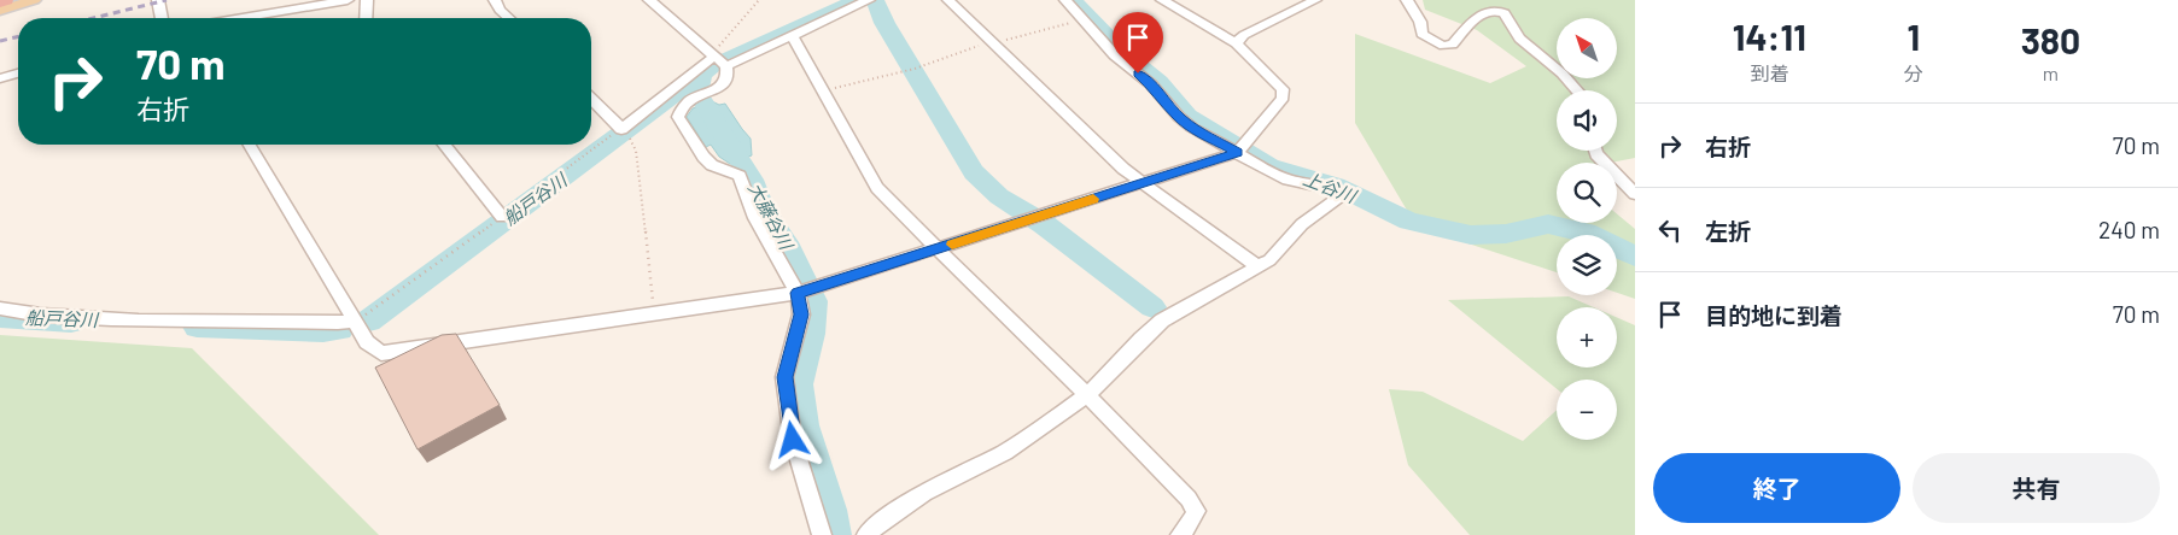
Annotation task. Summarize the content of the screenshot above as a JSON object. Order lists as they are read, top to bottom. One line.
{"water":["上谷川","船戸谷川","大藤谷川"],"north":"top left","page":{"eta":["14:11","到着","1","分","380","m"],"map_buttons":["+","−"],"turn":["70 m","右折"],"list":[{"name":"右折","value":"70 m"},{"name":"左折","value":"240 m"},{"name":"目的地に到着","value":"70 m"}],"buttons":["終了","共有"]}}
